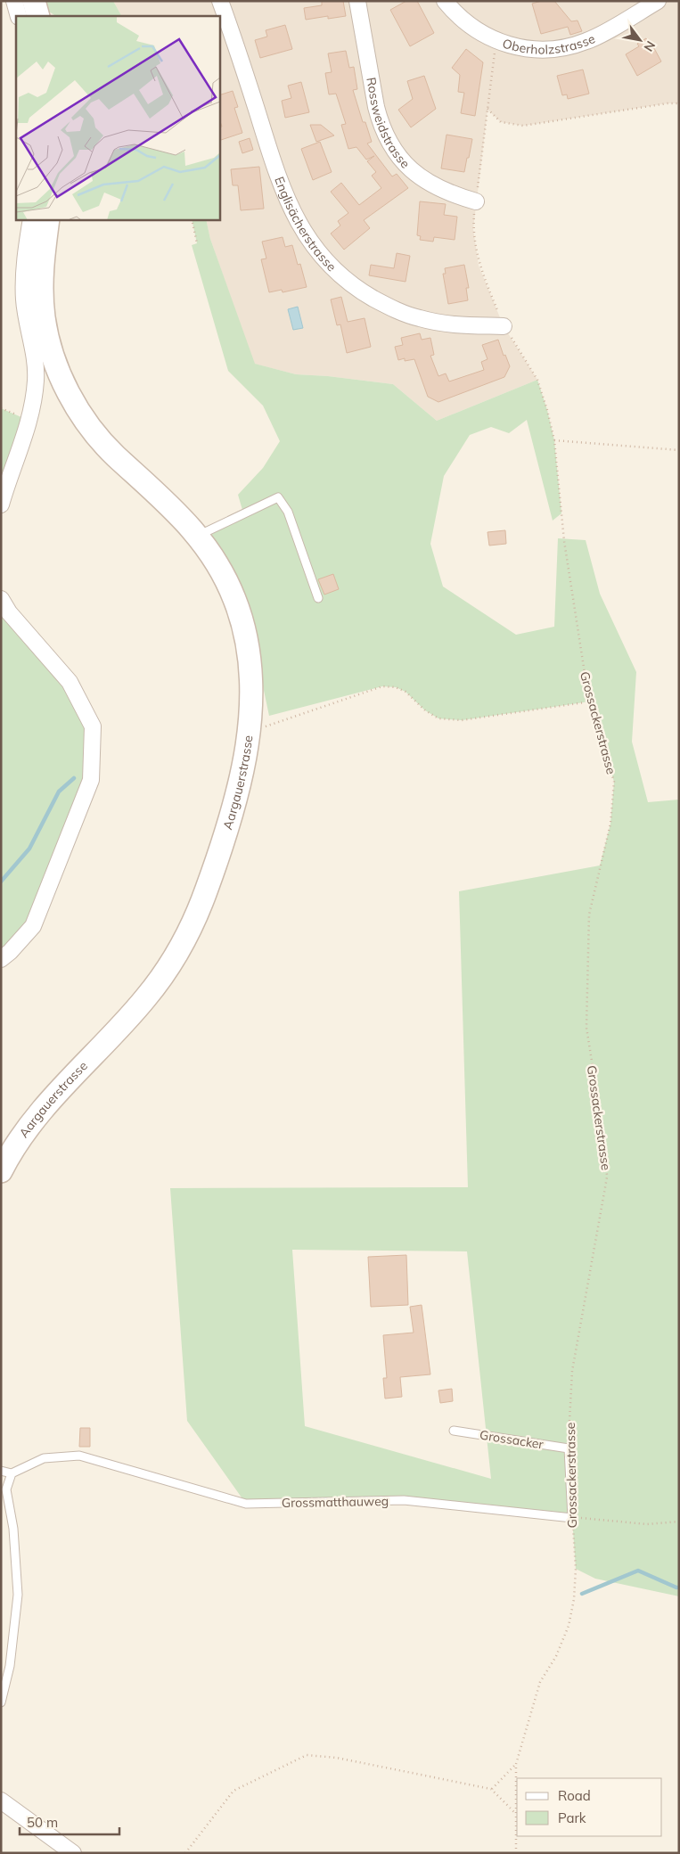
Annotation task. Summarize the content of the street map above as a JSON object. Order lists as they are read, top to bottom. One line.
{"streets":{"main road":["Aargauerstrasse"],"street":["Oberholzstrasse","Rossweidstrasse","Englisächerstrasse"],"lane":["Grossackerstrasse","Grossacker","Grossmatthauweg"]},"crossings":[["Oberholzstrasse","Grossackerstrasse"],["Rossweidstrasse","Grossackerstrasse"],["Englisächerstrasse","Grossackerstrasse"],["Grossackerstrasse","Grossacker"],["Grossackerstrasse","Grossmatthauweg"]],"legend":["Road","Park"],"scale_bar":"50 m","north":"bottom right"}
